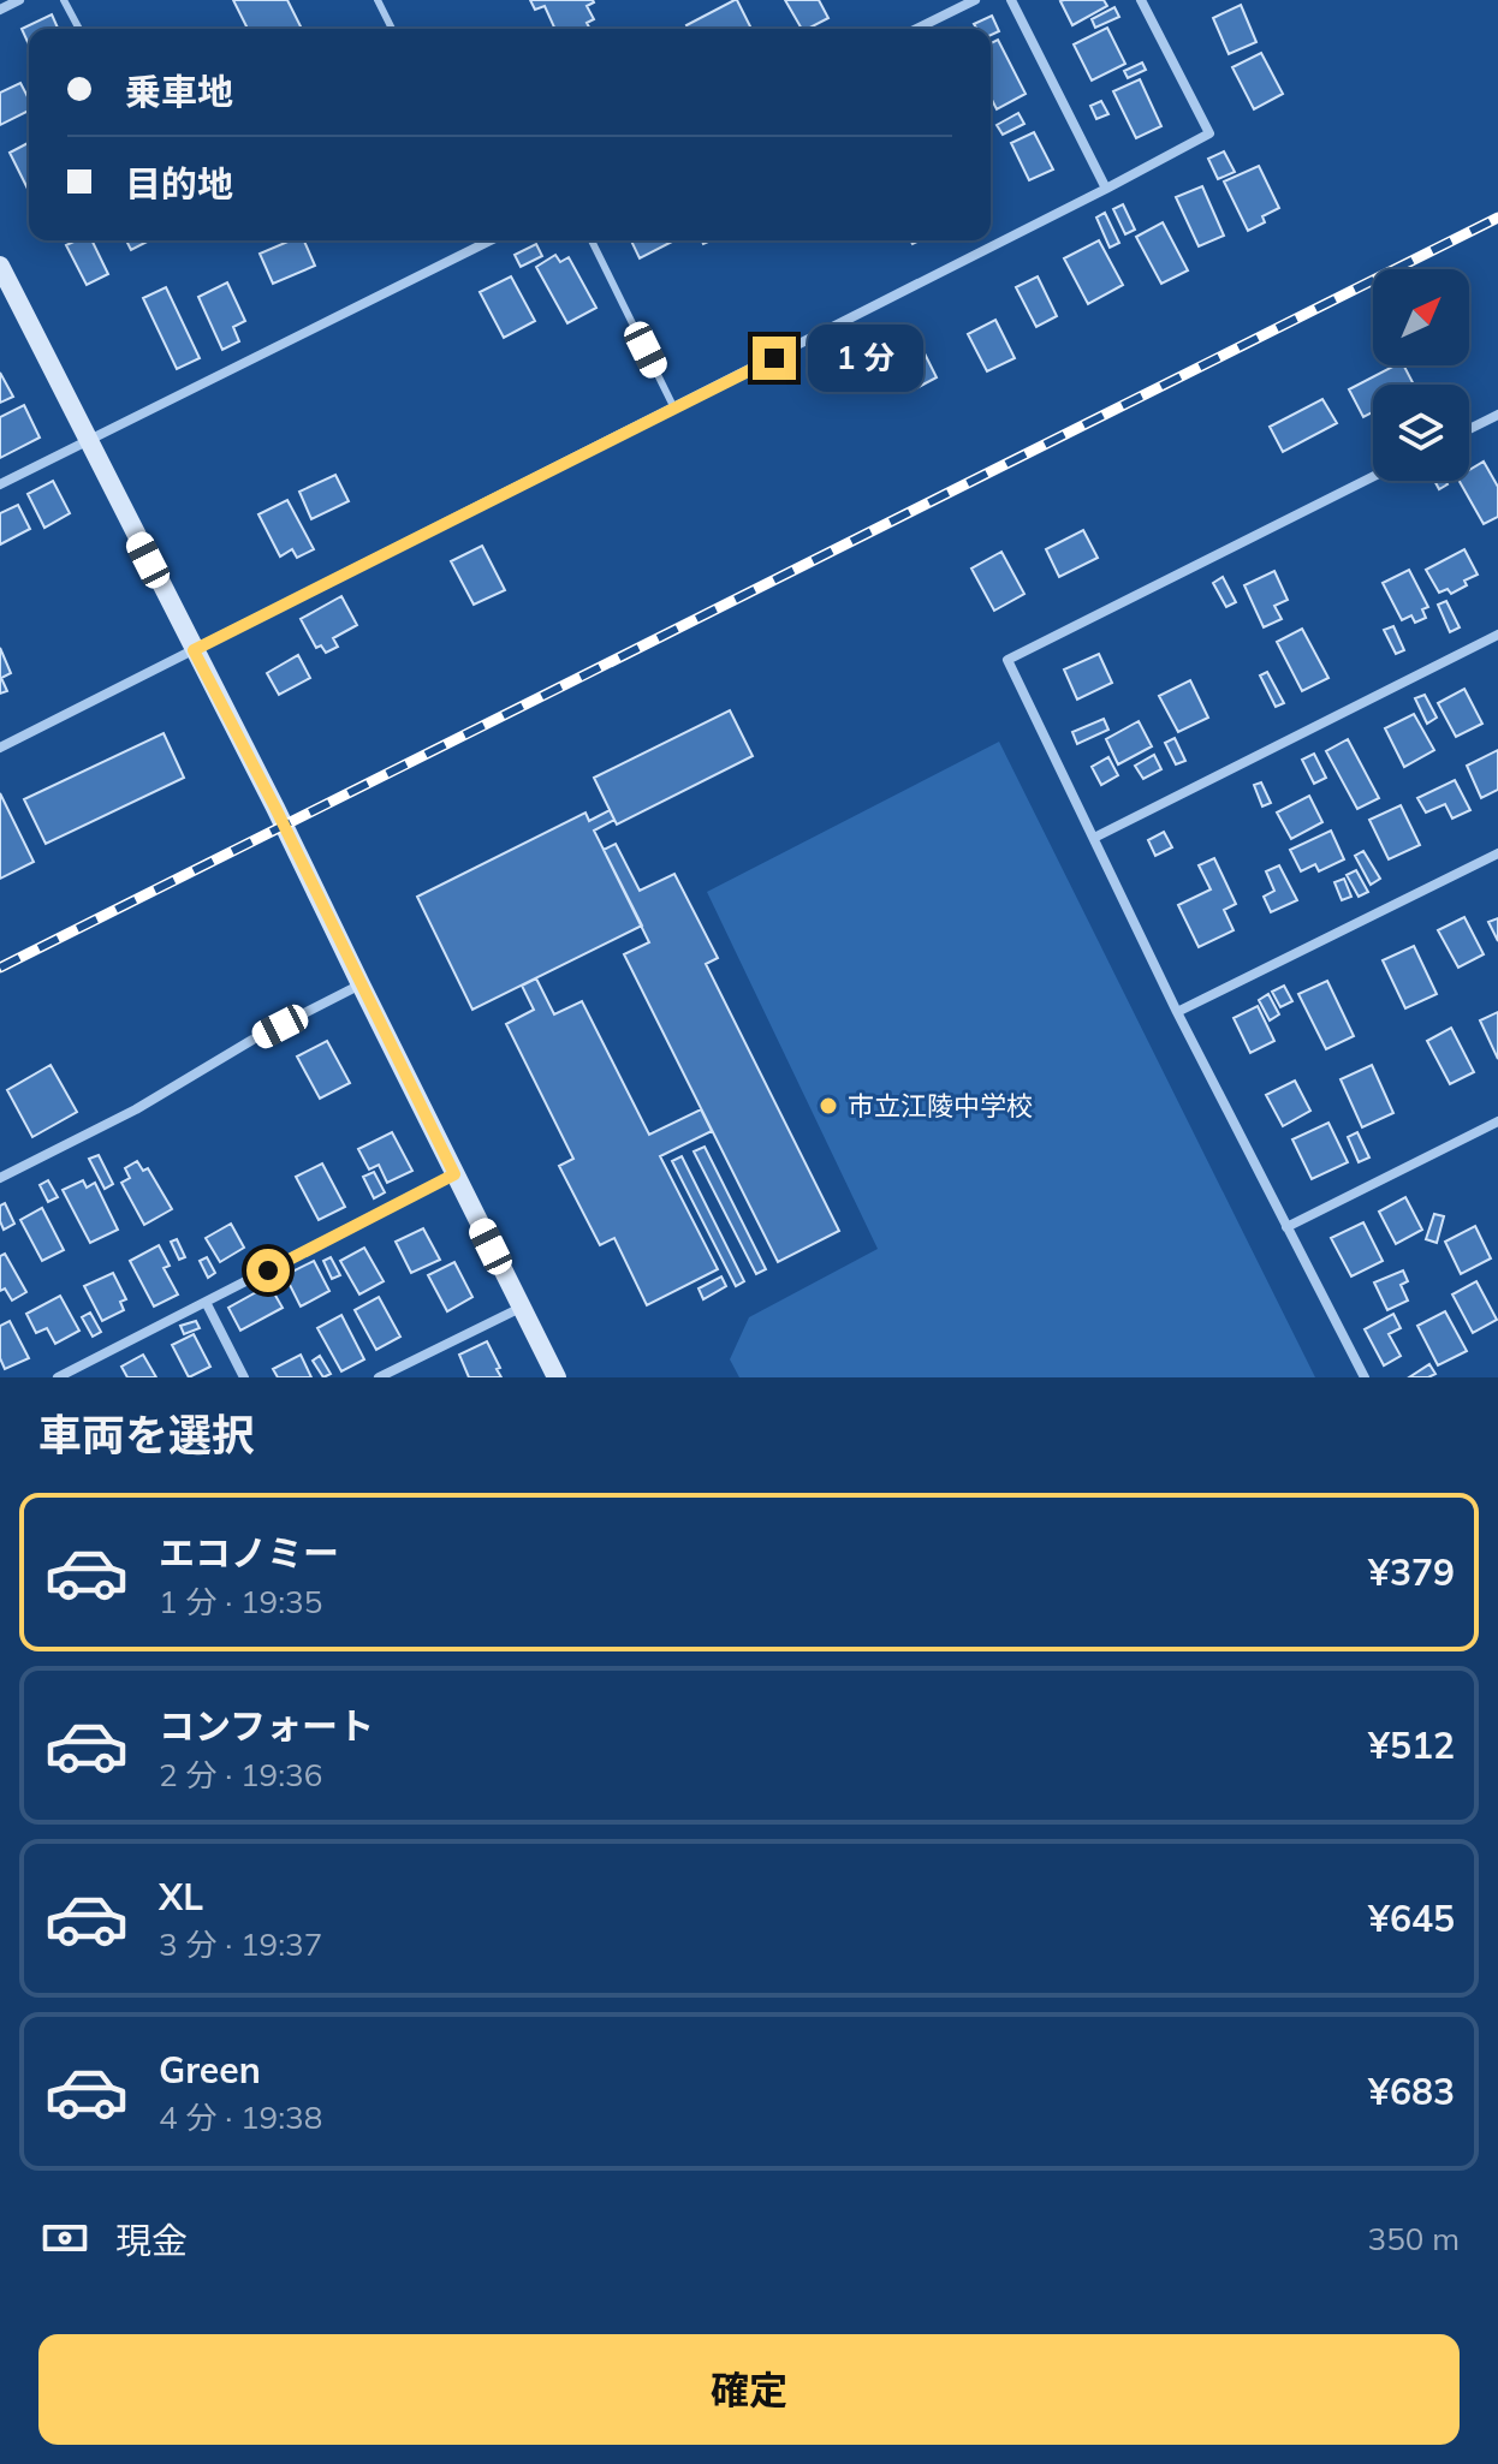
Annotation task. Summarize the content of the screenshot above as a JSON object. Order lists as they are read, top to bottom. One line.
{"places":["市立江陵中学校"],"north":"top right","page":{"banner":["乗車地","目的地"],"bubble":"1 分","heading":"車両を選択","list":[{"name":"エコノミー","note":"1 分 · 19:35","value":"¥379"},{"name":"コンフォート","note":"2 分 · 19:36","value":"¥512"},{"name":"XL","note":"3 分 · 19:37","value":"¥645"},{"name":"Green","note":"4 分 · 19:38","value":"¥683"}],"pay":["現金","350 m"],"buttons":"確定"}}
